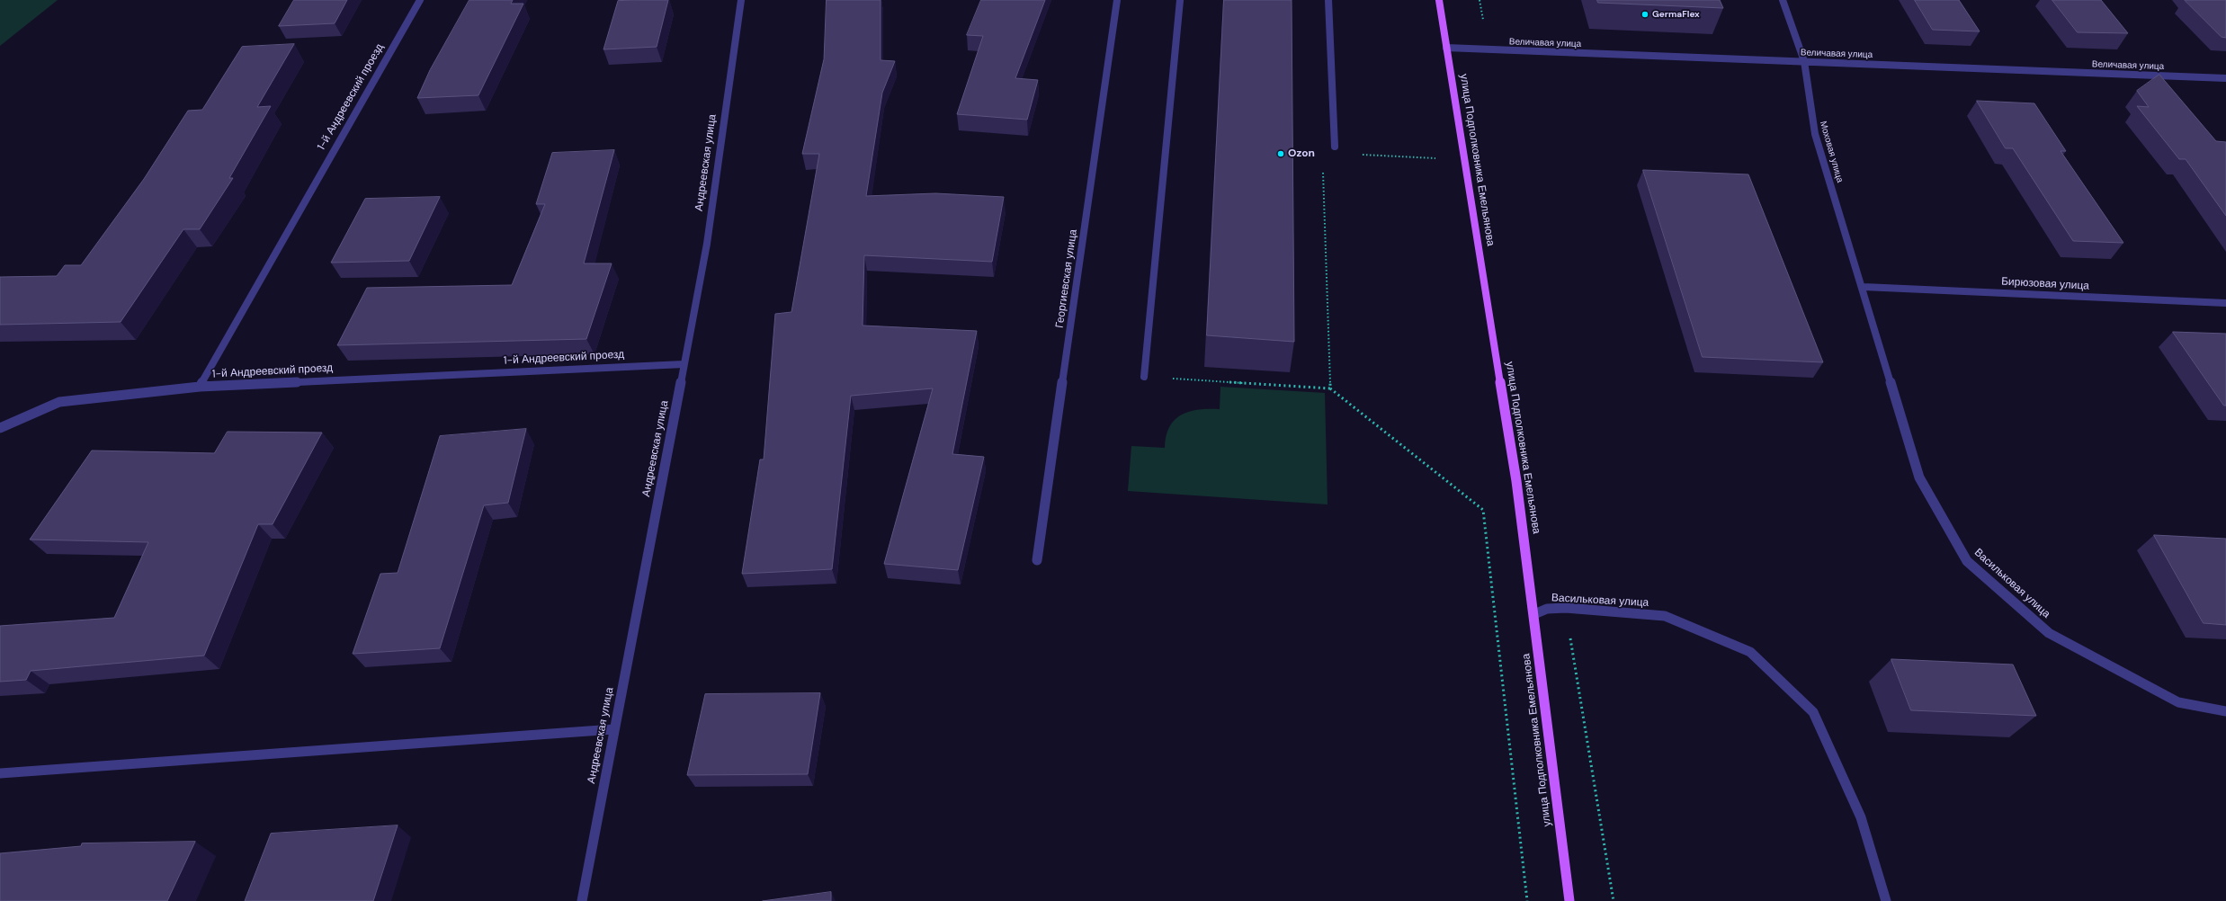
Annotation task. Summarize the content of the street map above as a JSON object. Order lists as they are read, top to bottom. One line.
{"streets":{"main road":["улица Подполковника Емельянова"],"street":["Величавая улица","1-й Андреевский проезд","Моховая улица","Андреевская улица","Георгиевская улица","Бирюзовая улица","Васильковая улица"]},"crossings":[["Величавая улица","Моховая улица"],["Величавая улица","улица Подполковника Емельянова"],["1-й Андреевский проезд","Андреевская улица"],["Моховая улица","Бирюзовая улица"],["Моховая улица","Васильковая улица"],["улица Подполковника Емельянова","Васильковая улица"],["Бирюзовая улица","Васильковая улица"]],"places":["GermaFlex","Ozon"]}
